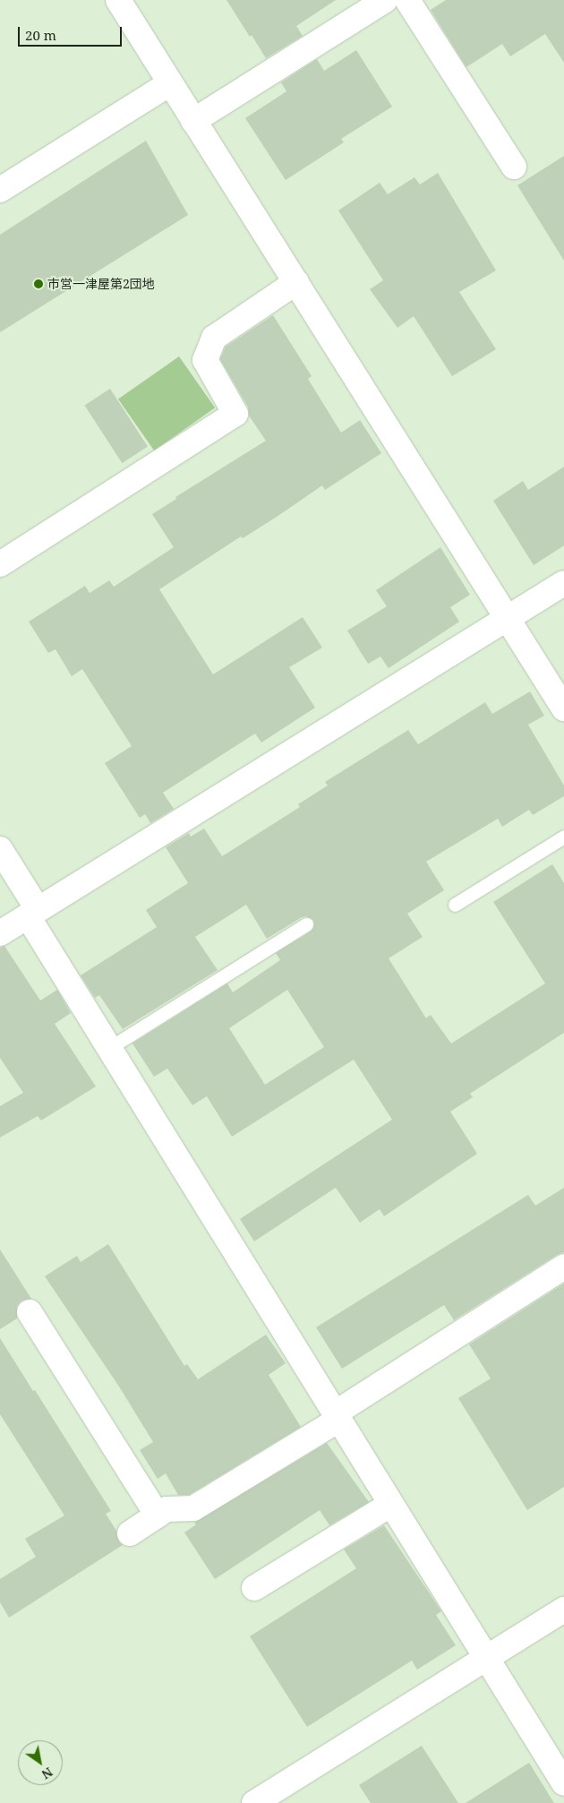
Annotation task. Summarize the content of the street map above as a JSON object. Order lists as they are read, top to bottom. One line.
{"places":["市営一津屋第2団地"],"scale_bar":"20 m","north":"bottom right"}
